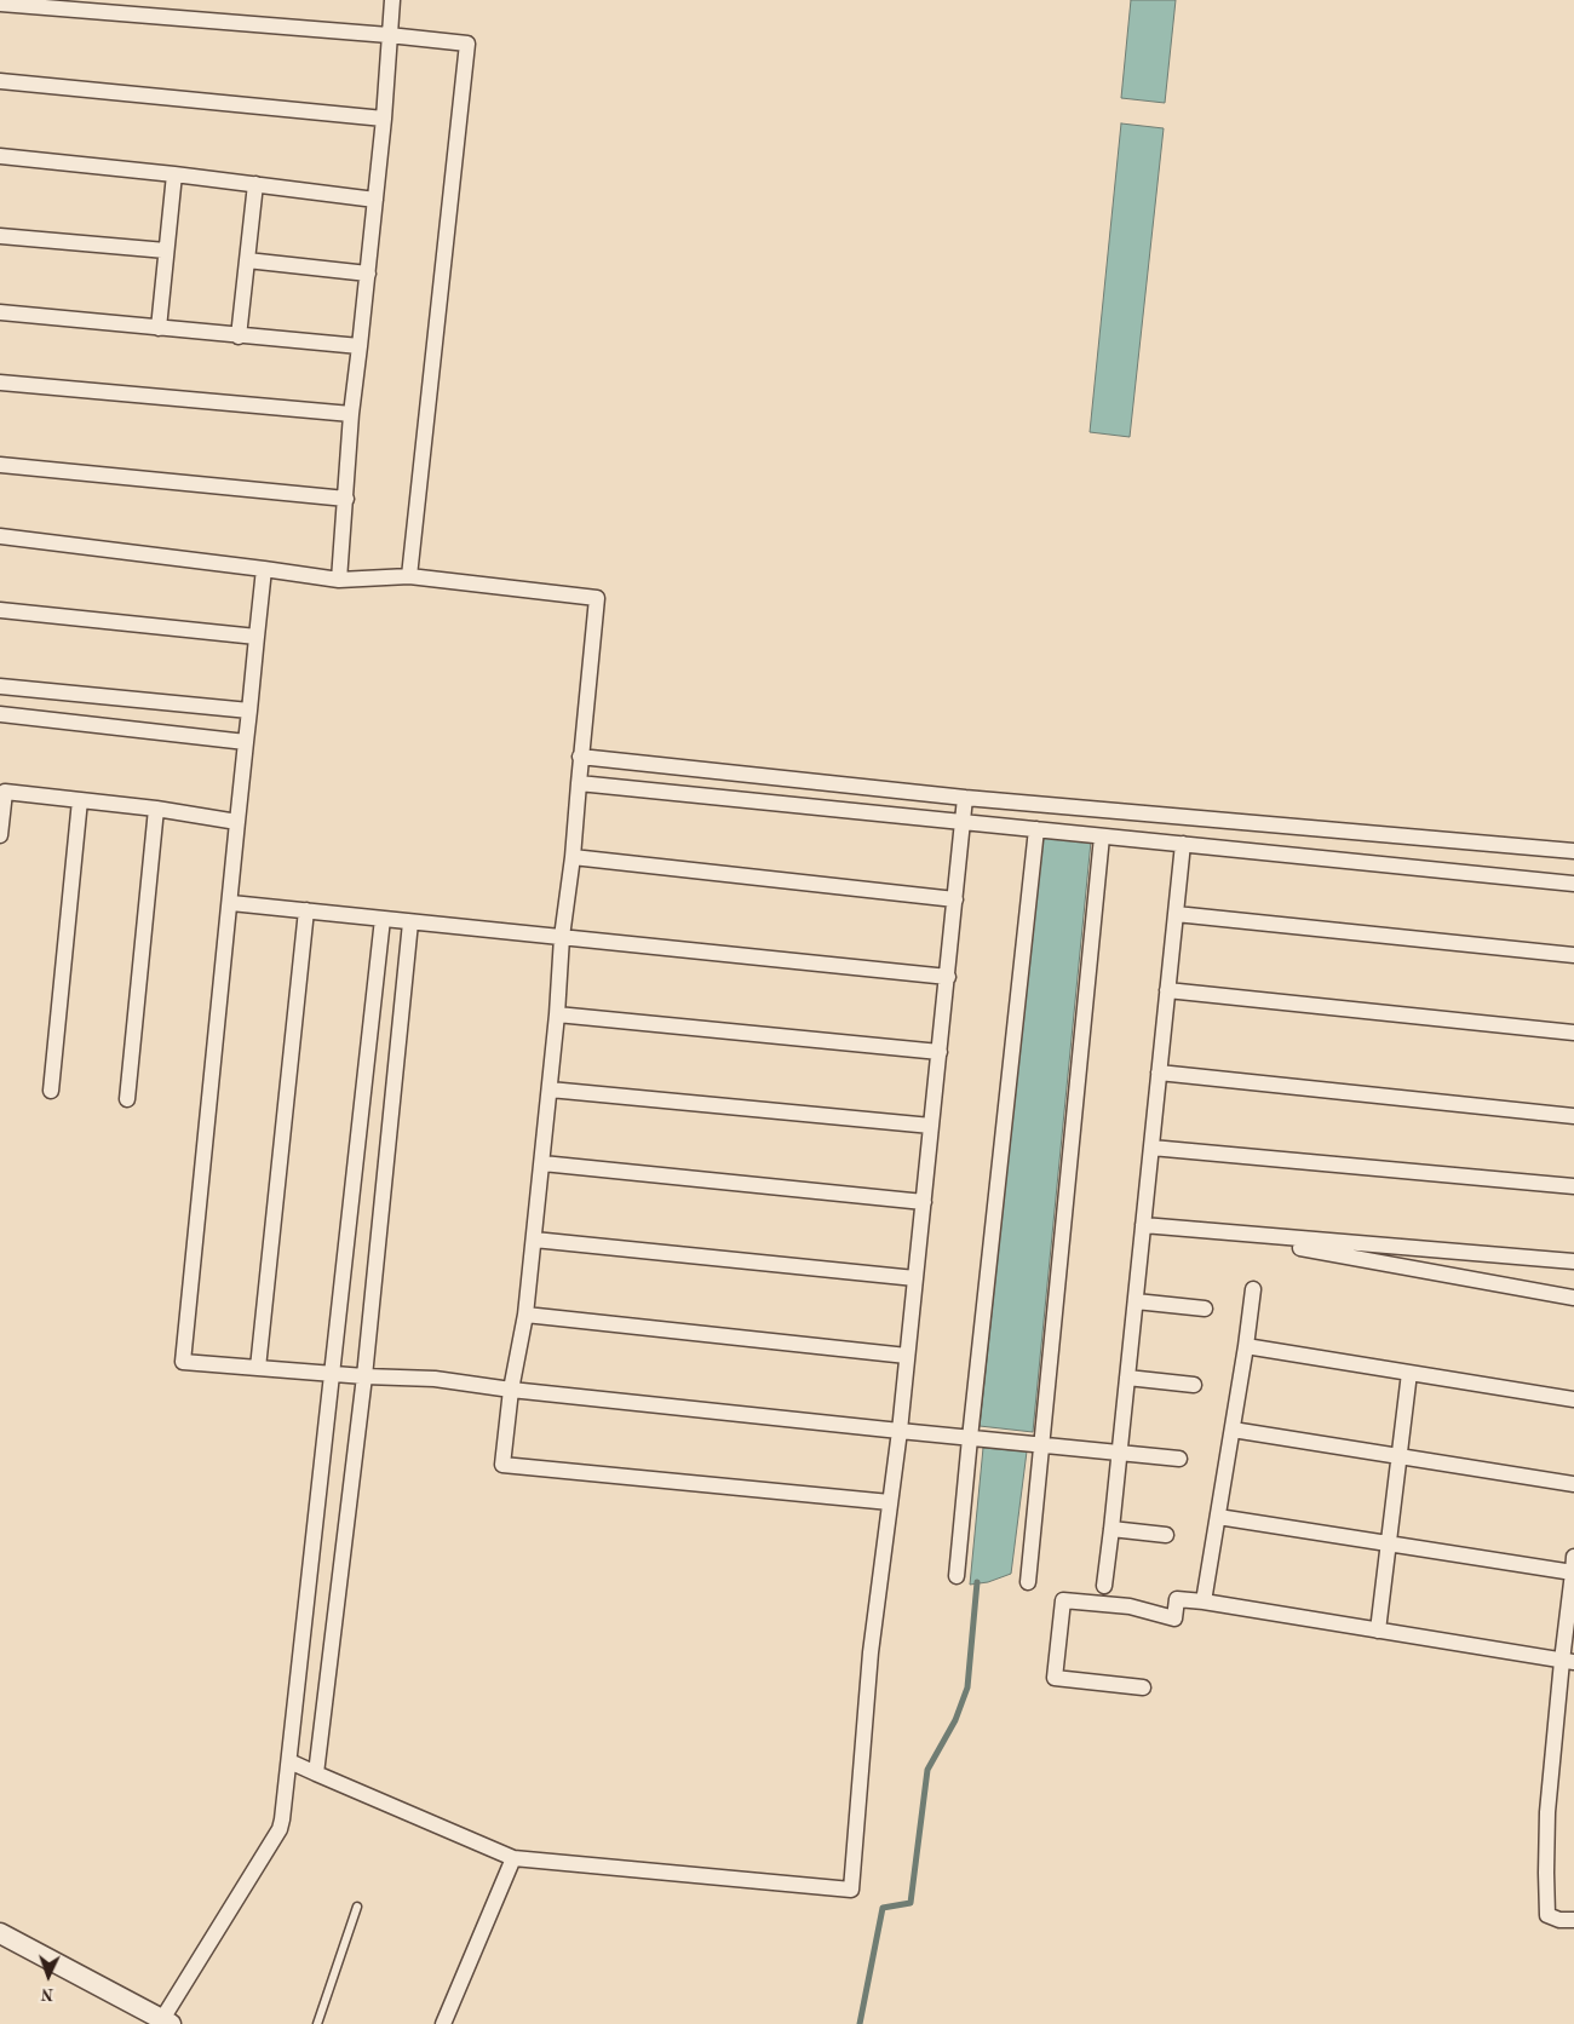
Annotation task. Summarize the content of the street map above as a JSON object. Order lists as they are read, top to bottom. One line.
{"north":"bottom"}
